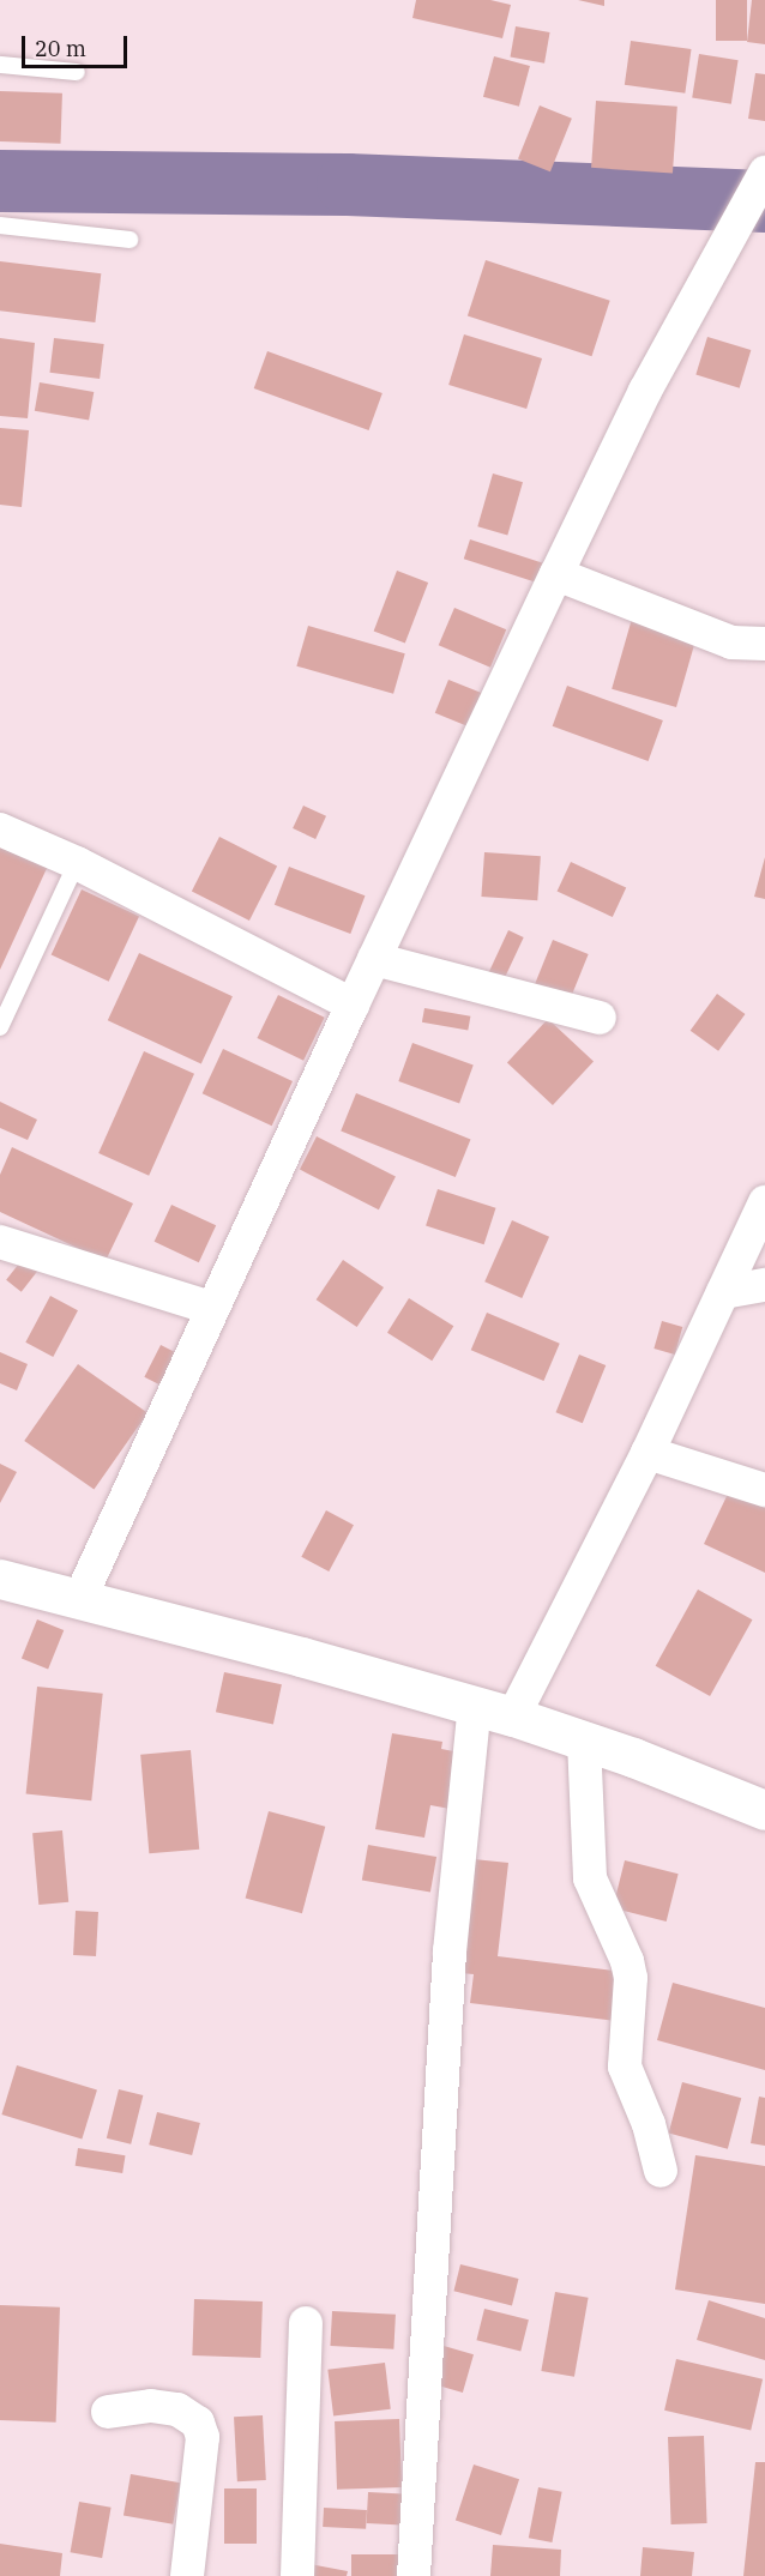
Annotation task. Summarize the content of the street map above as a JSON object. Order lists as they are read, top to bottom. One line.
{"scale_bar":"20 m"}
